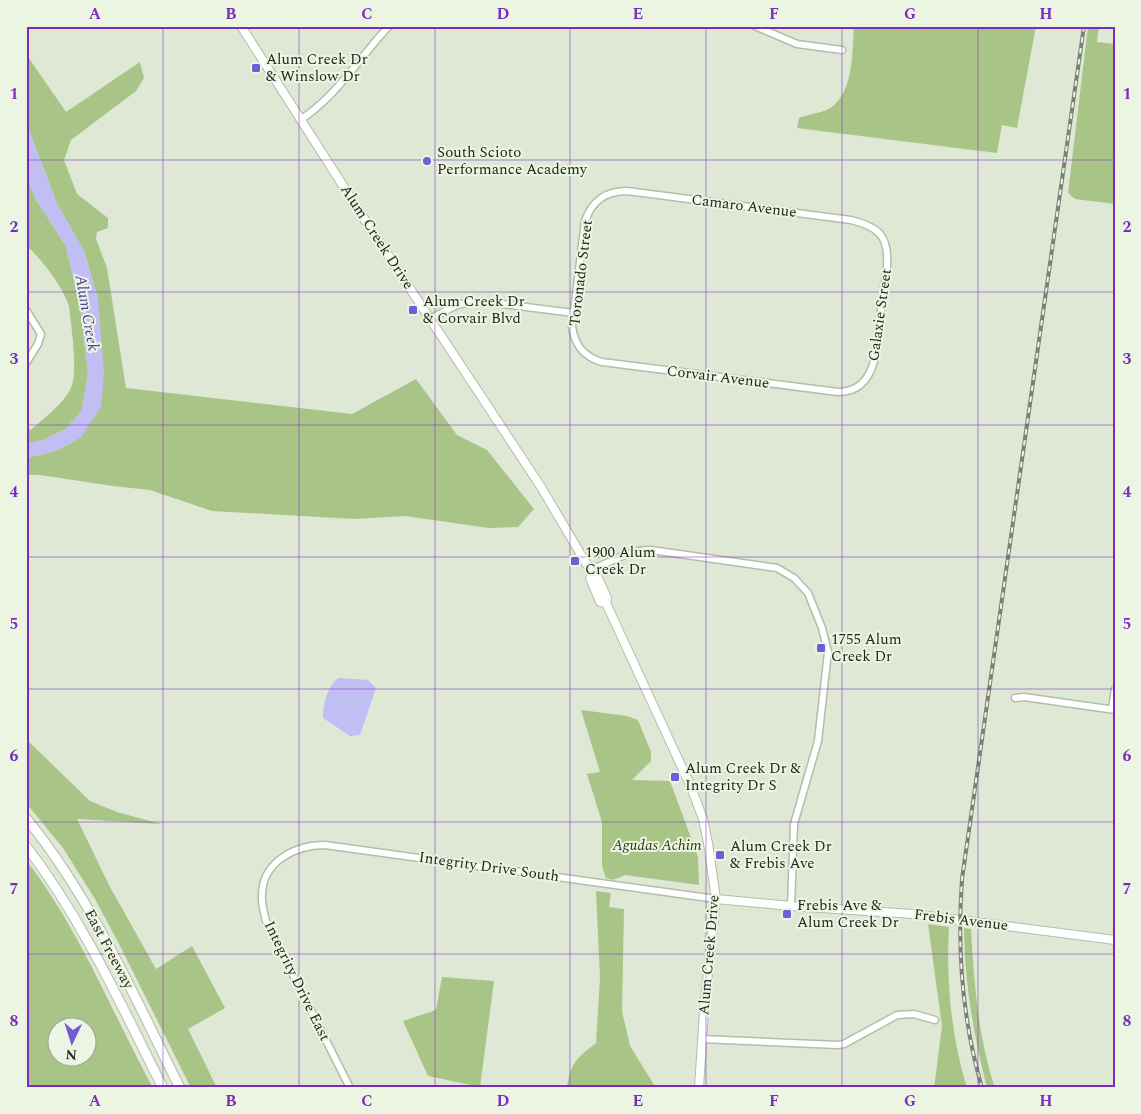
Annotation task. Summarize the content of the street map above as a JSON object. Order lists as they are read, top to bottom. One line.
{"streets":{"highway":["East Freeway"],"main road":["Alum Creek Drive","Frebis Avenue"],"street":["Camaro Avenue","Toronado Street","Galaxie Street","Corvair Avenue","Integrity Drive South","Integrity Drive East"]},"crossings":[["Camaro Avenue","Toronado Street"],["Camaro Avenue","Galaxie Street"],["Alum Creek Drive","Integrity Drive South"],["Alum Creek Drive","Frebis Avenue"],["Toronado Street","Corvair Avenue"],["Galaxie Street","Corvair Avenue"],["Integrity Drive South","Frebis Avenue"],["Integrity Drive South","Integrity Drive East"]],"water":["Alum Creek"],"parks":["Agudas Achim"],"places":{"transit":["Alum Creek Dr & Winslow Dr","Alum Creek Dr & Corvair Blvd","1900 Alum Creek Dr","1755 Alum Creek Dr","Alum Creek Dr & Integrity Dr S","Alum Creek Dr & Frebis Ave","Frebis Ave & Alum Creek Dr"],"other":["South Scioto Performance Academy"]},"north":"bottom","grid":{"columns":["A","B","C","D","E","F","G","H"],"rows":["1","2","3","4","5","6","7","8"]}}
